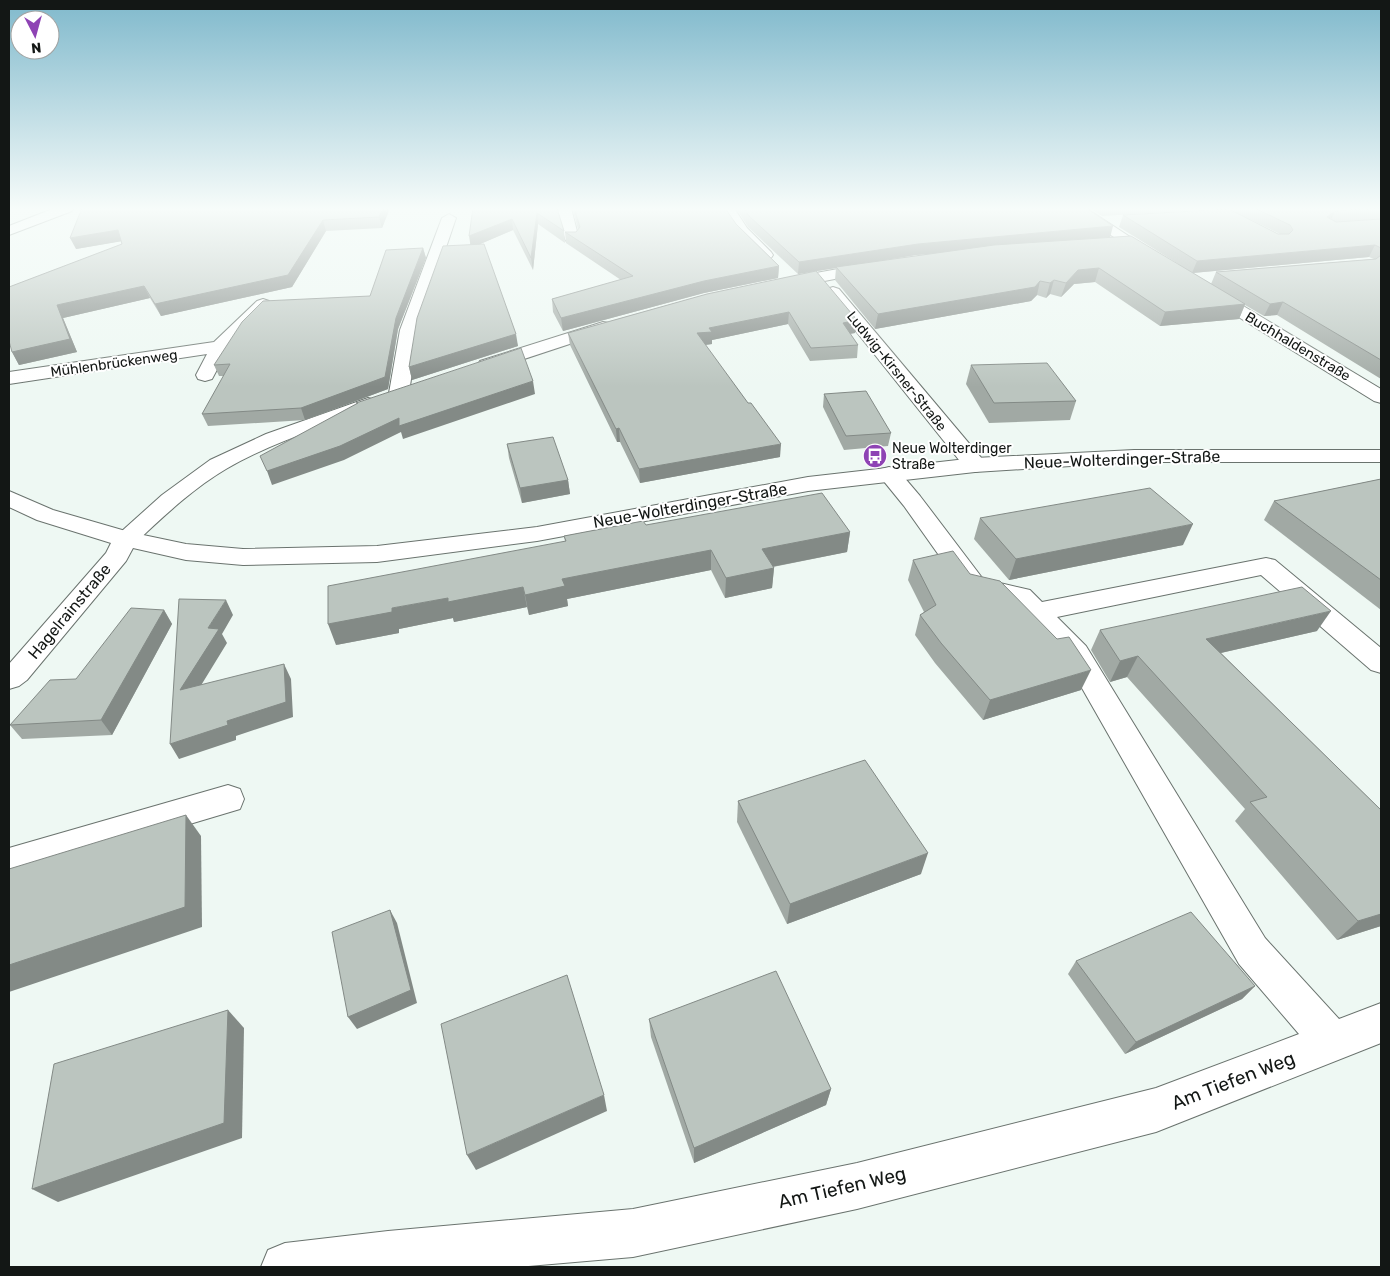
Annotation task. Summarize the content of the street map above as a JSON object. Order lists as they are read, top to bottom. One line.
{"streets":{"street":["Buchhaldenstraße","Mühlenbrückenweg","Ludwig-Kirsner-Straße","Neue-Wolterdinger-Straße","Hagelrainstraße","Am Tiefen Weg"]},"crossings":[["Ludwig-Kirsner-Straße","Neue-Wolterdinger-Straße"],["Neue-Wolterdinger-Straße","Hagelrainstraße"]],"places":{"bus stop":["Neue Wolterdinger Straße"]},"north":"bottom"}
